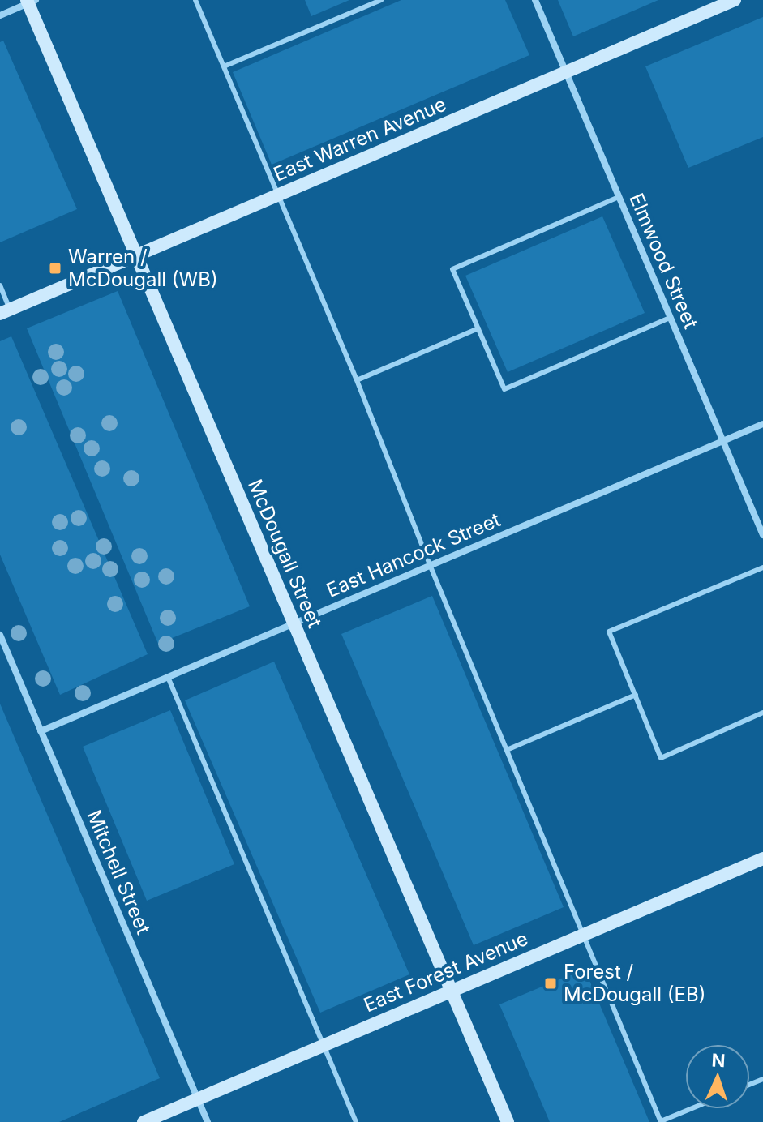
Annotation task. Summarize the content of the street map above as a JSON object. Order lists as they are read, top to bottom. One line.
{"streets":{"main road":["East Warren Avenue","McDougall Street","East Forest Avenue"],"street":["Elmwood Street","East Hancock Street","Mitchell Street"]},"crossings":[["East Warren Avenue","Elmwood Street"],["East Warren Avenue","McDougall Street"],["Elmwood Street","East Hancock Street"],["McDougall Street","East Hancock Street"],["McDougall Street","East Forest Avenue"],["East Hancock Street","Mitchell Street"],["Mitchell Street","East Forest Avenue"]],"places":{"transit":["Warren / McDougall (WB)","Forest / McDougall (EB)"]},"north":"top"}
